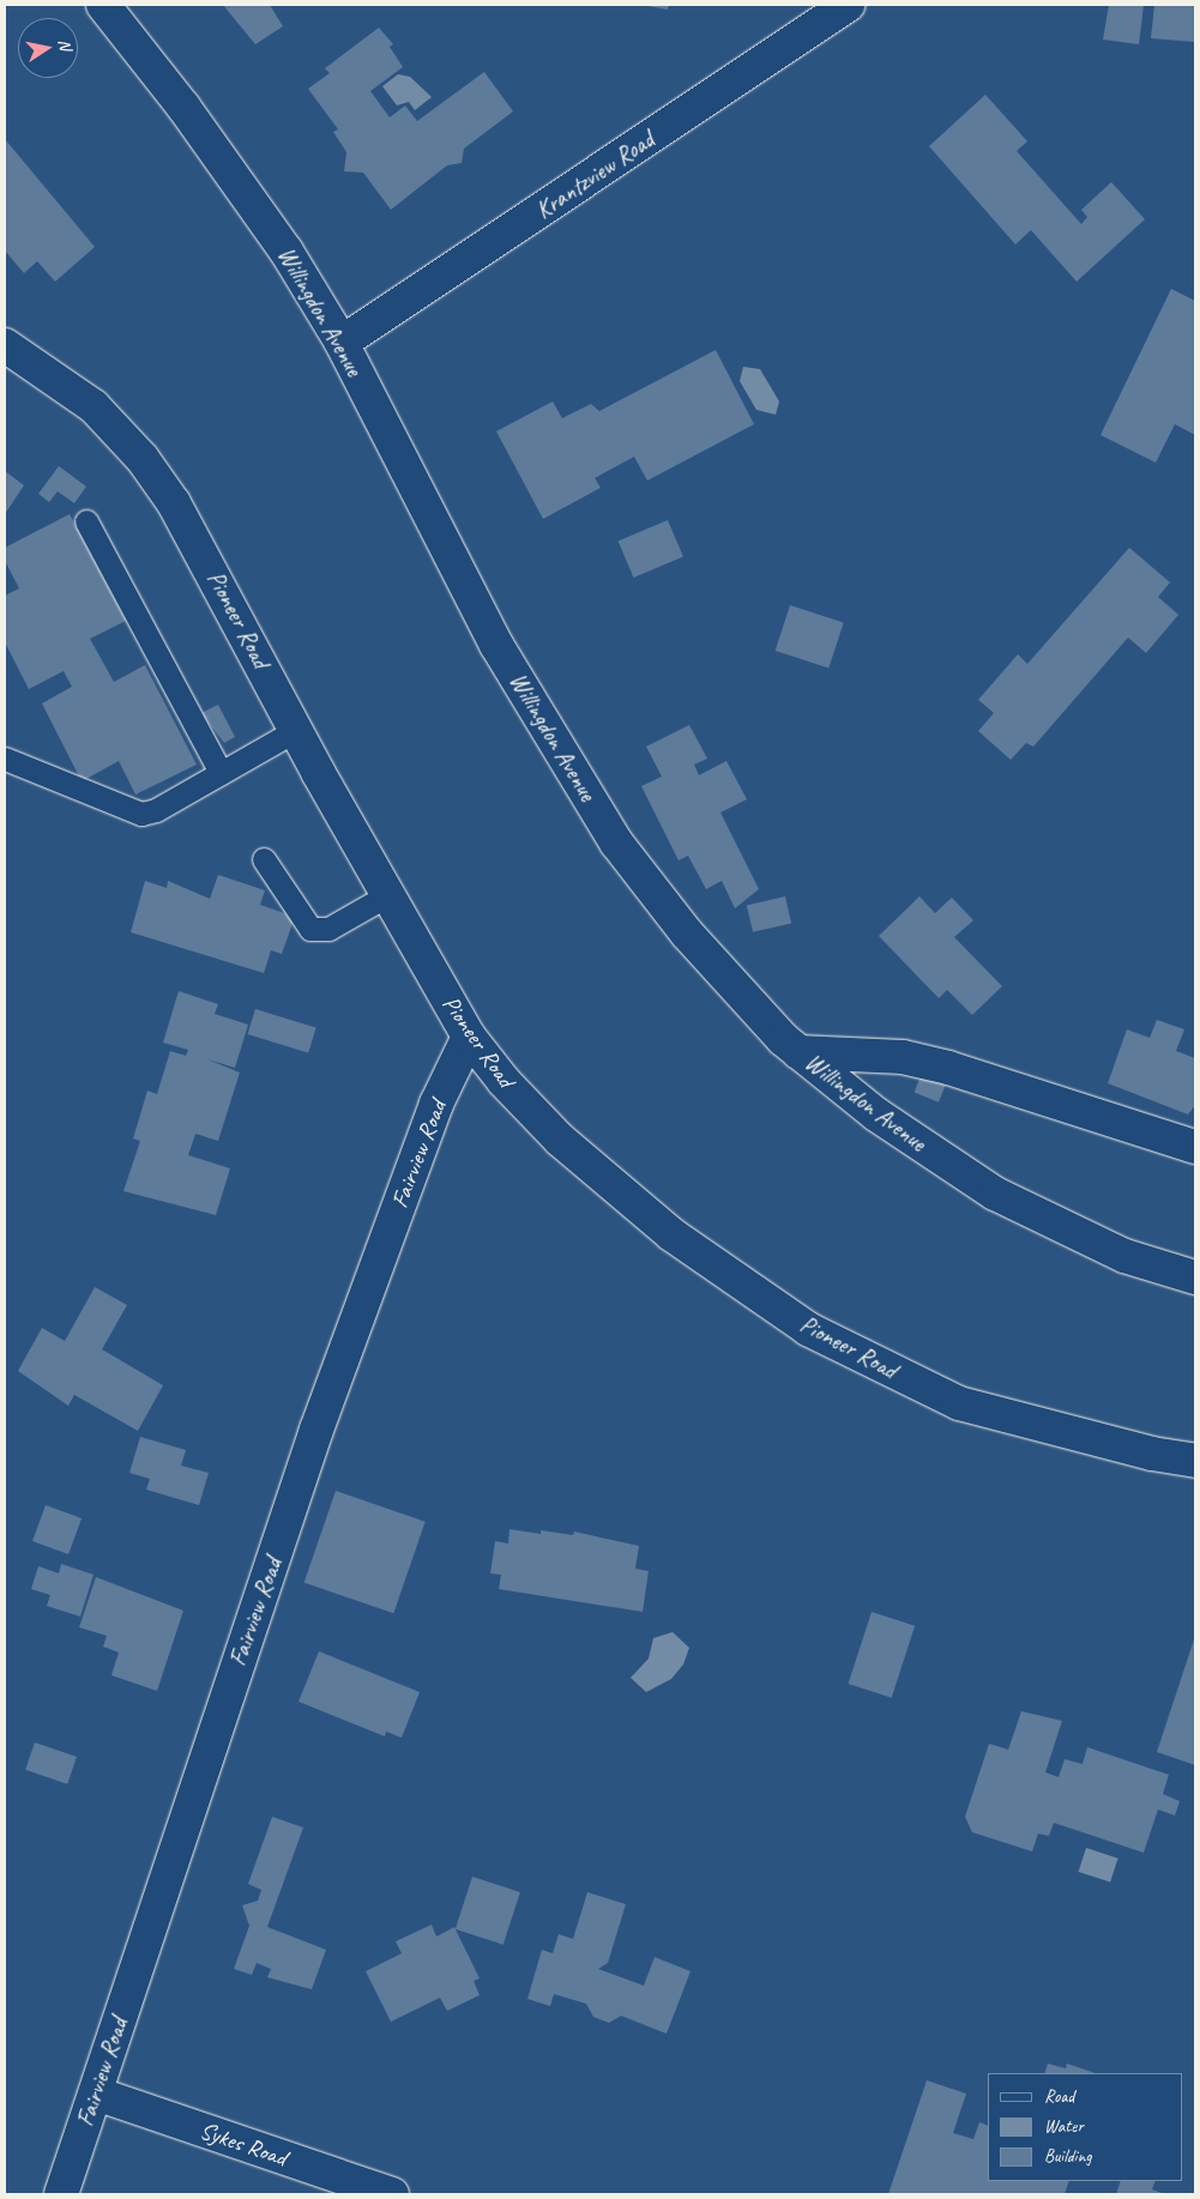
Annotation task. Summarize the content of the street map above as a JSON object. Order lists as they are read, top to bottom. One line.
{"streets":{"street":["Krantzview Road","Willingdon Avenue","Pioneer Road","Fairview Road","Sykes Road"]},"crossings":[["Krantzview Road","Willingdon Avenue"],["Pioneer Road","Fairview Road"],["Fairview Road","Sykes Road"]],"legend":["Road","Water","Building"],"north":"right"}
